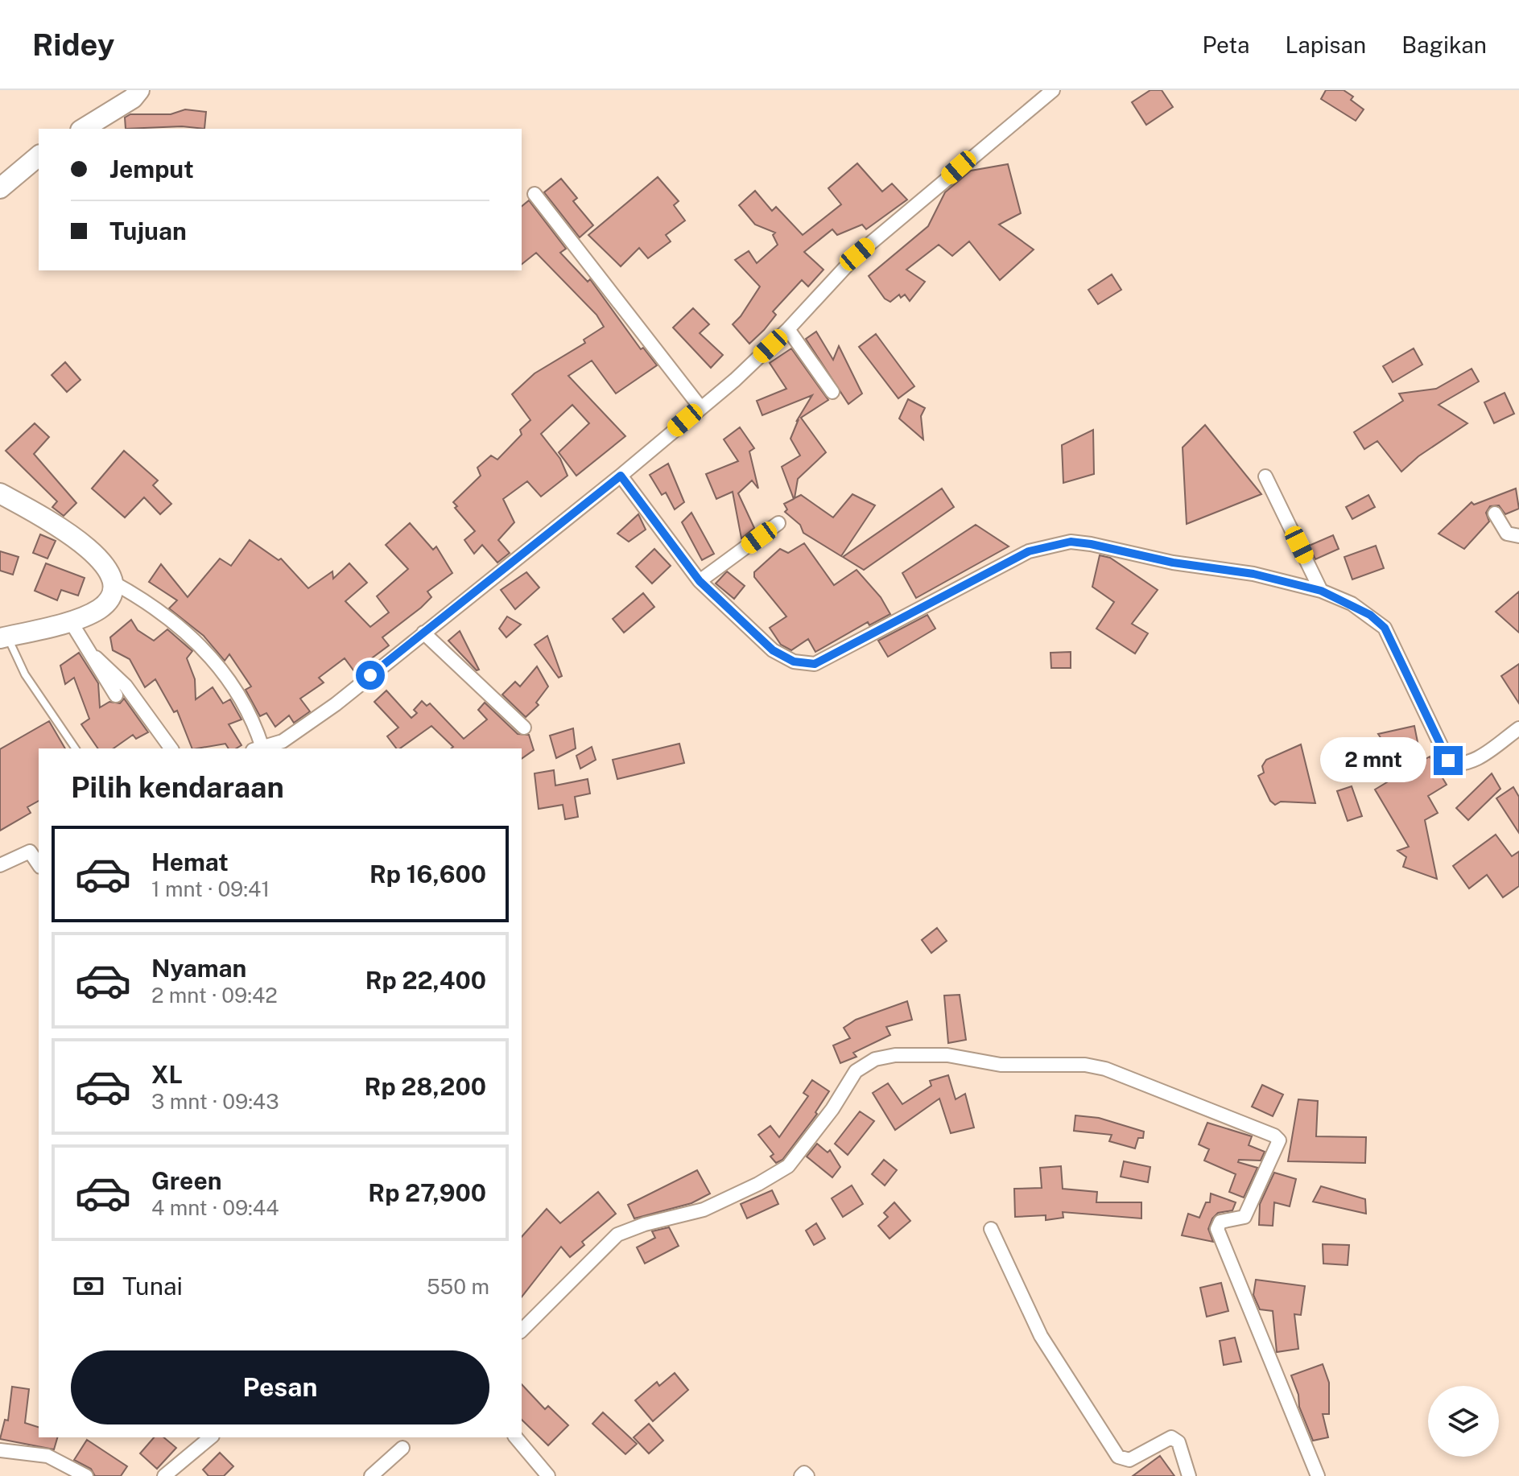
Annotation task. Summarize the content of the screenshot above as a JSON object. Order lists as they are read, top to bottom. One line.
{"page":{"header":"Ridey","nav":["Peta","Lapisan","Bagikan"],"banner":["Jemput","Tujuan"],"bubble":"2 mnt","heading":"Pilih kendaraan","list":[{"name":"Hemat","note":"1 mnt · 09:41","value":"Rp 16,600"},{"name":"Nyaman","note":"2 mnt · 09:42","value":"Rp 22,400"},{"name":"XL","note":"3 mnt · 09:43","value":"Rp 28,200"},{"name":"Green","note":"4 mnt · 09:44","value":"Rp 27,900"}],"pay":["Tunai","550 m"],"buttons":"Pesan"}}
